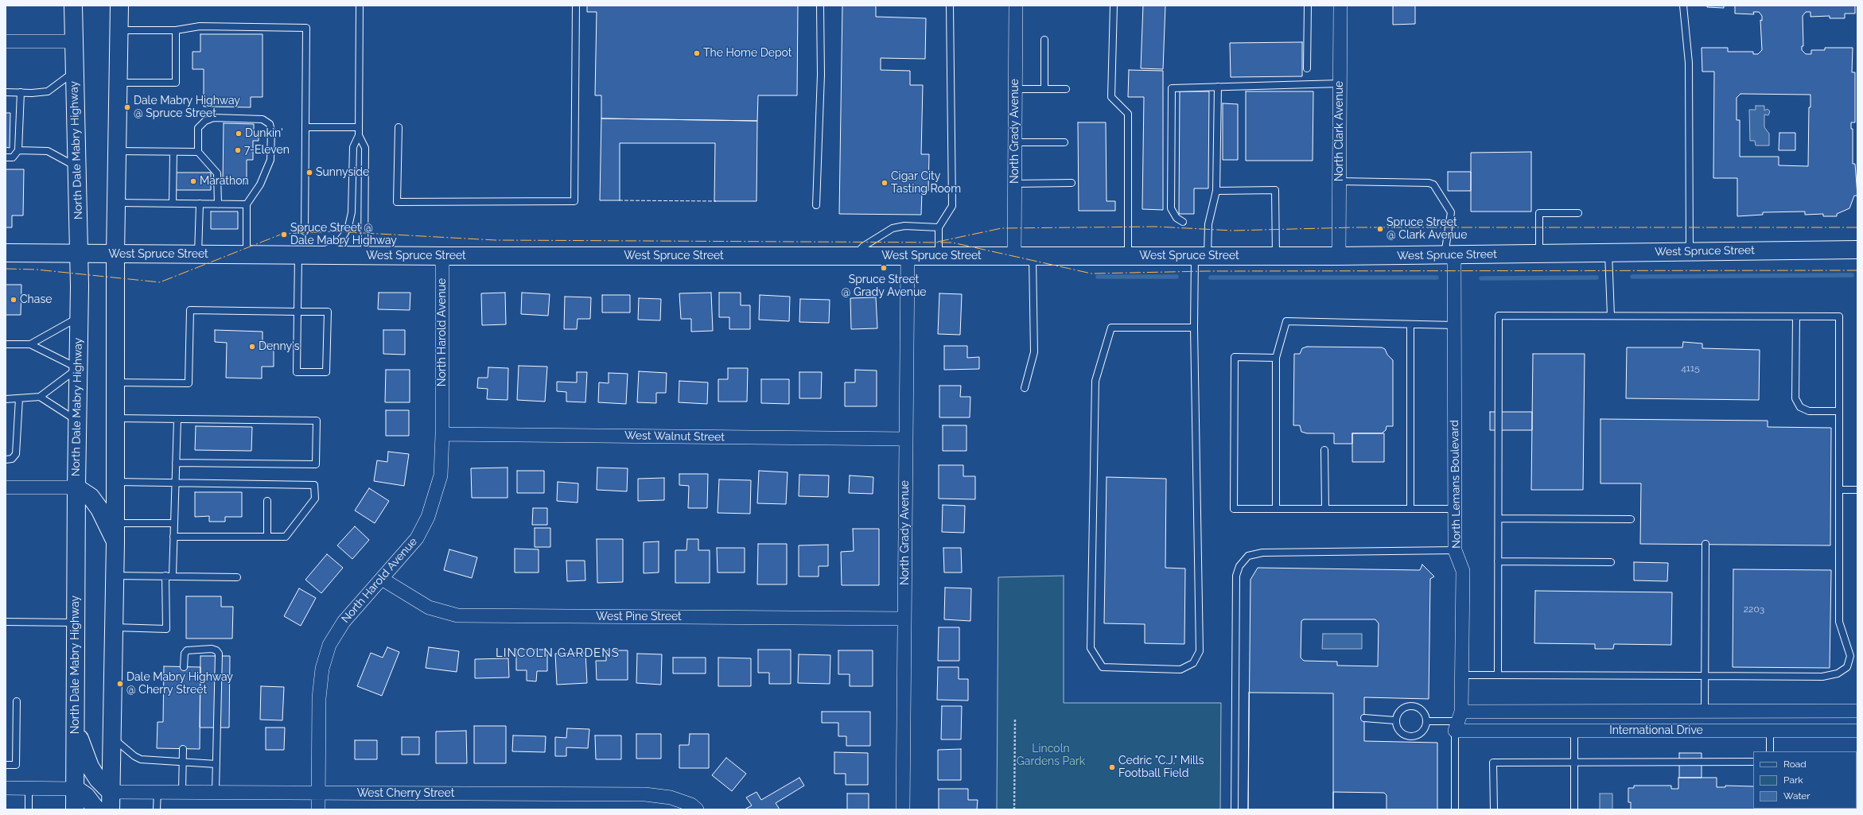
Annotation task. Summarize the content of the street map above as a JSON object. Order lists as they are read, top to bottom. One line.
{"streets":{"street":["North Grady Avenue","North Clark Avenue","North Dale Mabry Highway","West Spruce Street","North Harold Avenue","West Walnut Street","North Lemans Boulevard","West Pine Street","International Drive","West Cherry Street"]},"crossings":[["North Grady Avenue","West Spruce Street"],["North Grady Avenue","West Walnut Street"],["North Grady Avenue","West Pine Street"],["North Clark Avenue","West Spruce Street"],["North Dale Mabry Highway","West Spruce Street"],["West Spruce Street","North Harold Avenue"],["West Spruce Street","North Lemans Boulevard"],["North Harold Avenue","West Walnut Street"],["North Harold Avenue","West Pine Street"],["North Harold Avenue","West Cherry Street"],["North Lemans Boulevard","International Drive"]],"districts":["LINCOLN GARDENS"],"parks":["Lincoln Gardens Park"],"places":["The Home Depot","Dale Mabry Highway @ Spruce Street","Dunkin'","7-Eleven","Sunnyside","Marathon","Cigar City Tasting Room","Spruce Street @ Clark Avenue","Spruce Street @ Dale Mabry Highway","Spruce Street @ Grady Avenue","Chase","Denny's","Dale Mabry Highway @ Cherry Street","Cedric \"C.J.\" Mills Football Field"],"house_numbers":["4115","2203"],"legend":["Road","Park","Water"]}
